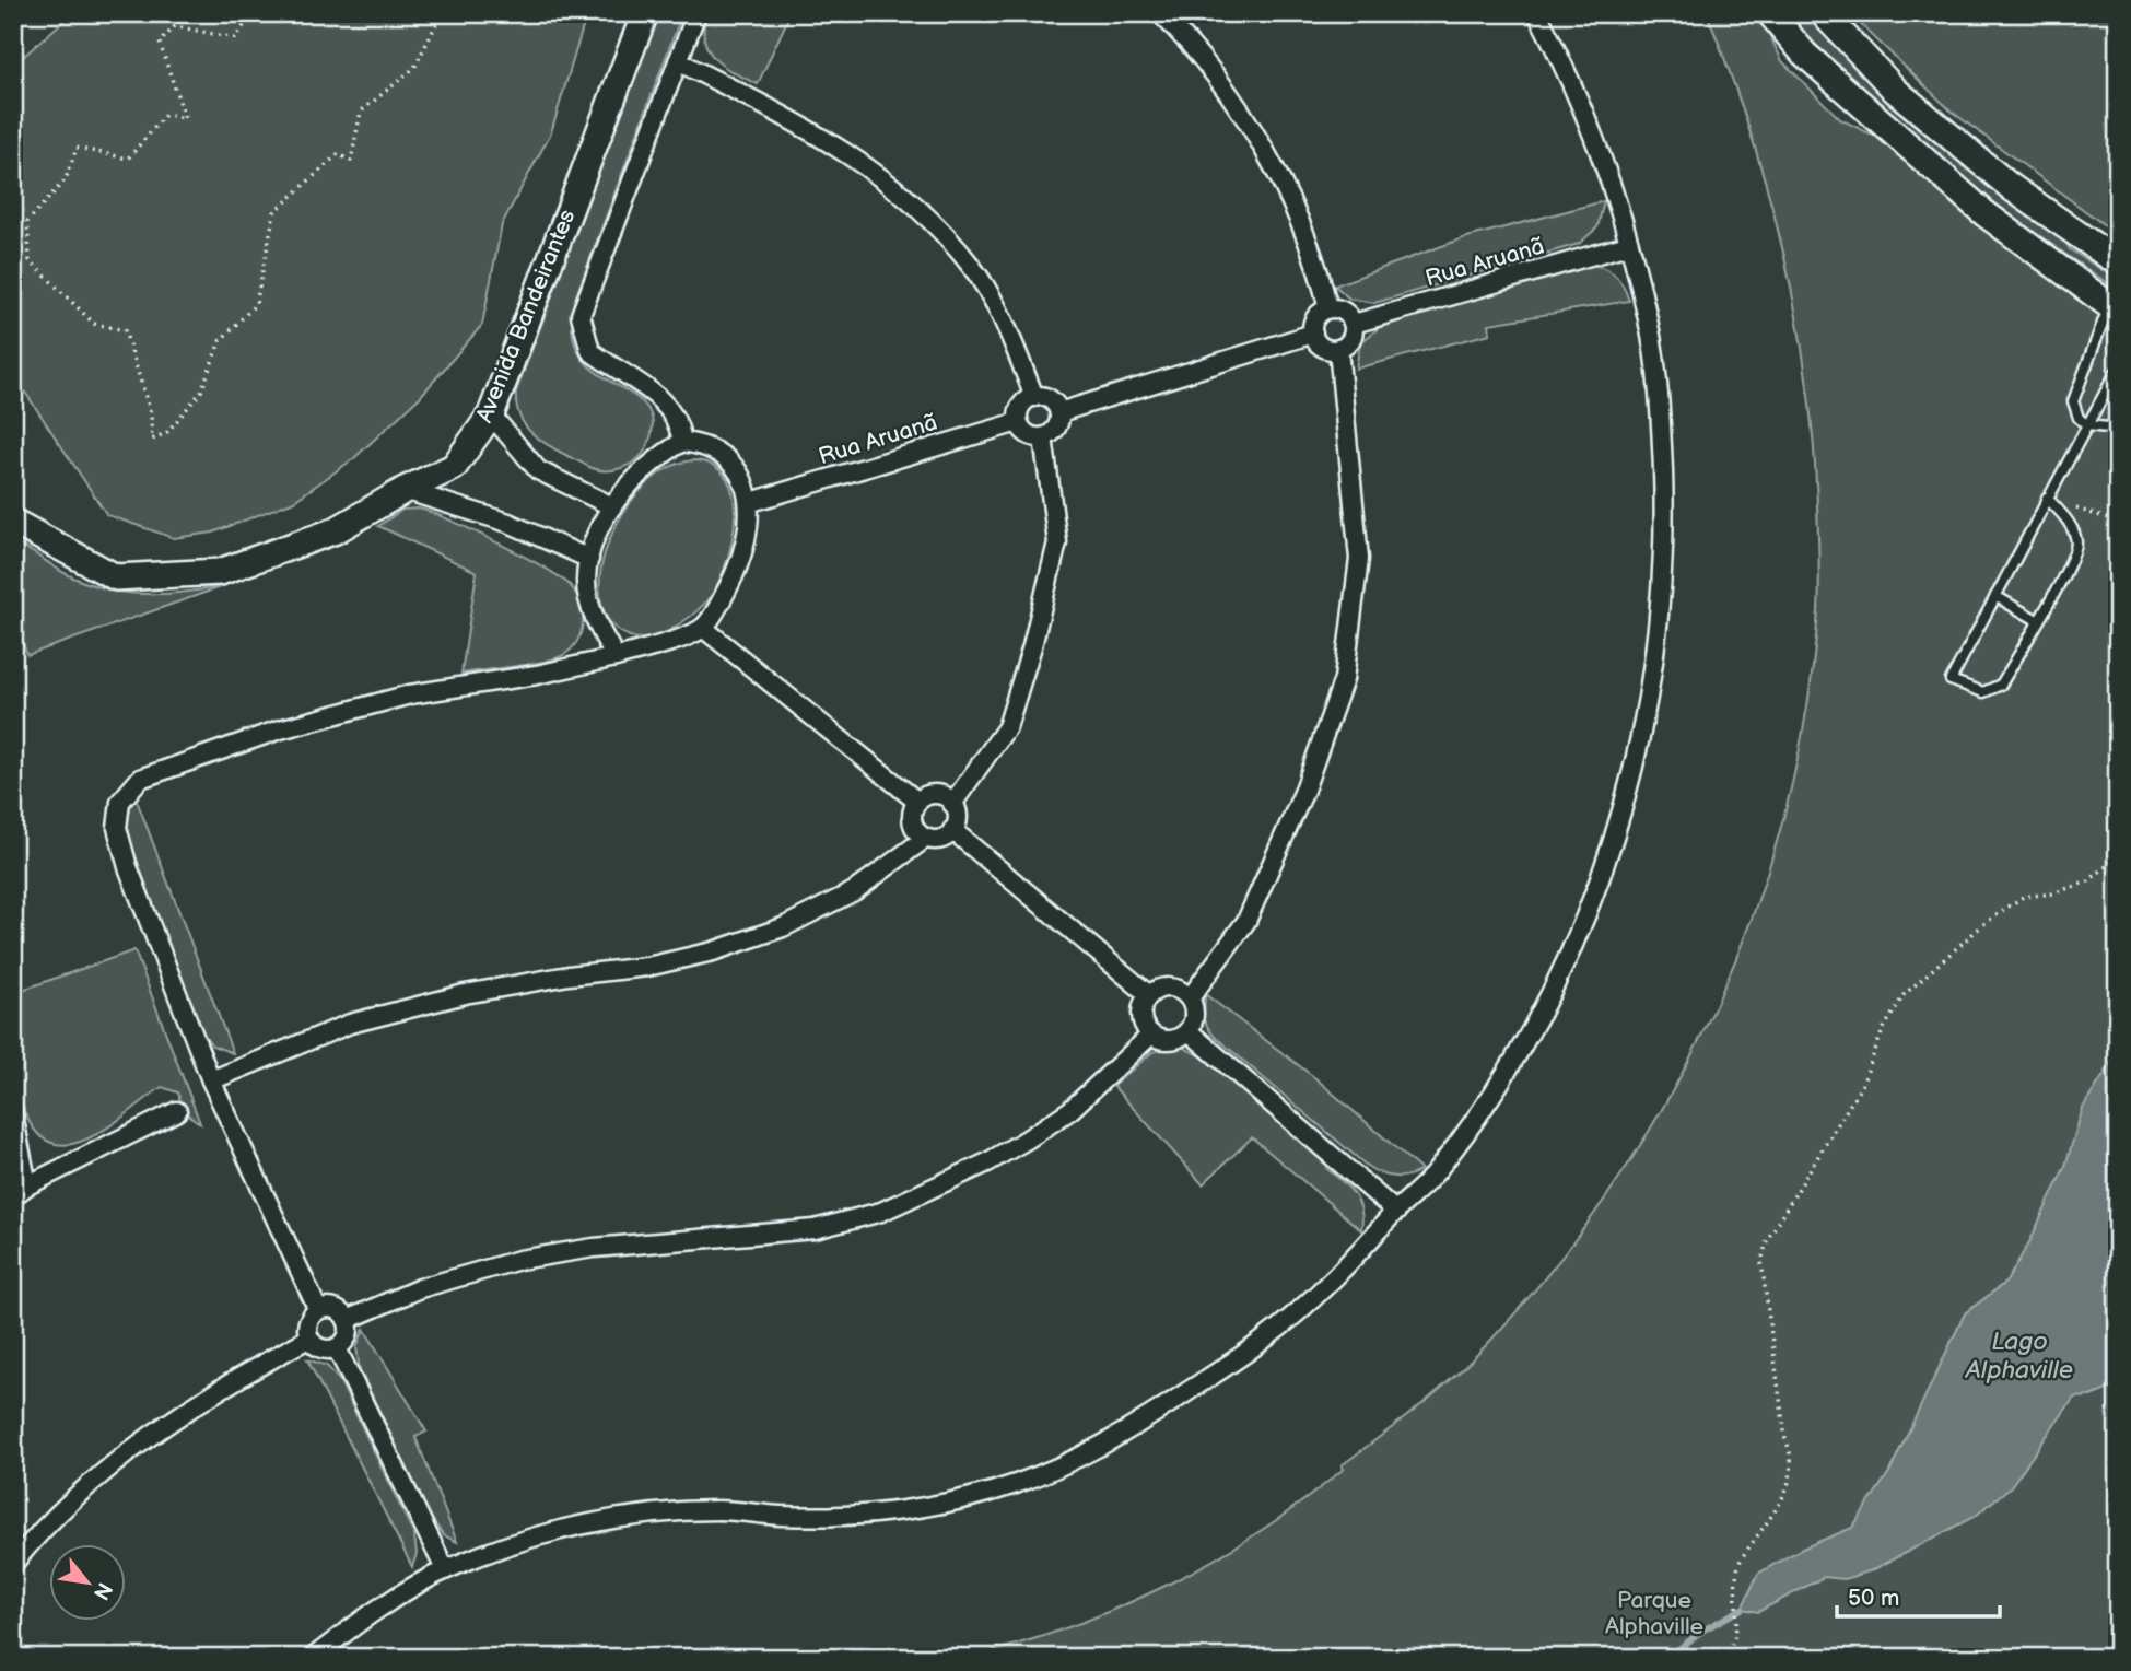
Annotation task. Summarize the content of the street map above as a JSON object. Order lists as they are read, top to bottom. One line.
{"streets":{"street":["Rua Aruanã","Avenida Bandeirantes"]},"water":["Lago Alphaville"],"parks":["Parque Alphaville"],"scale_bar":"50 m","north":"bottom right"}
